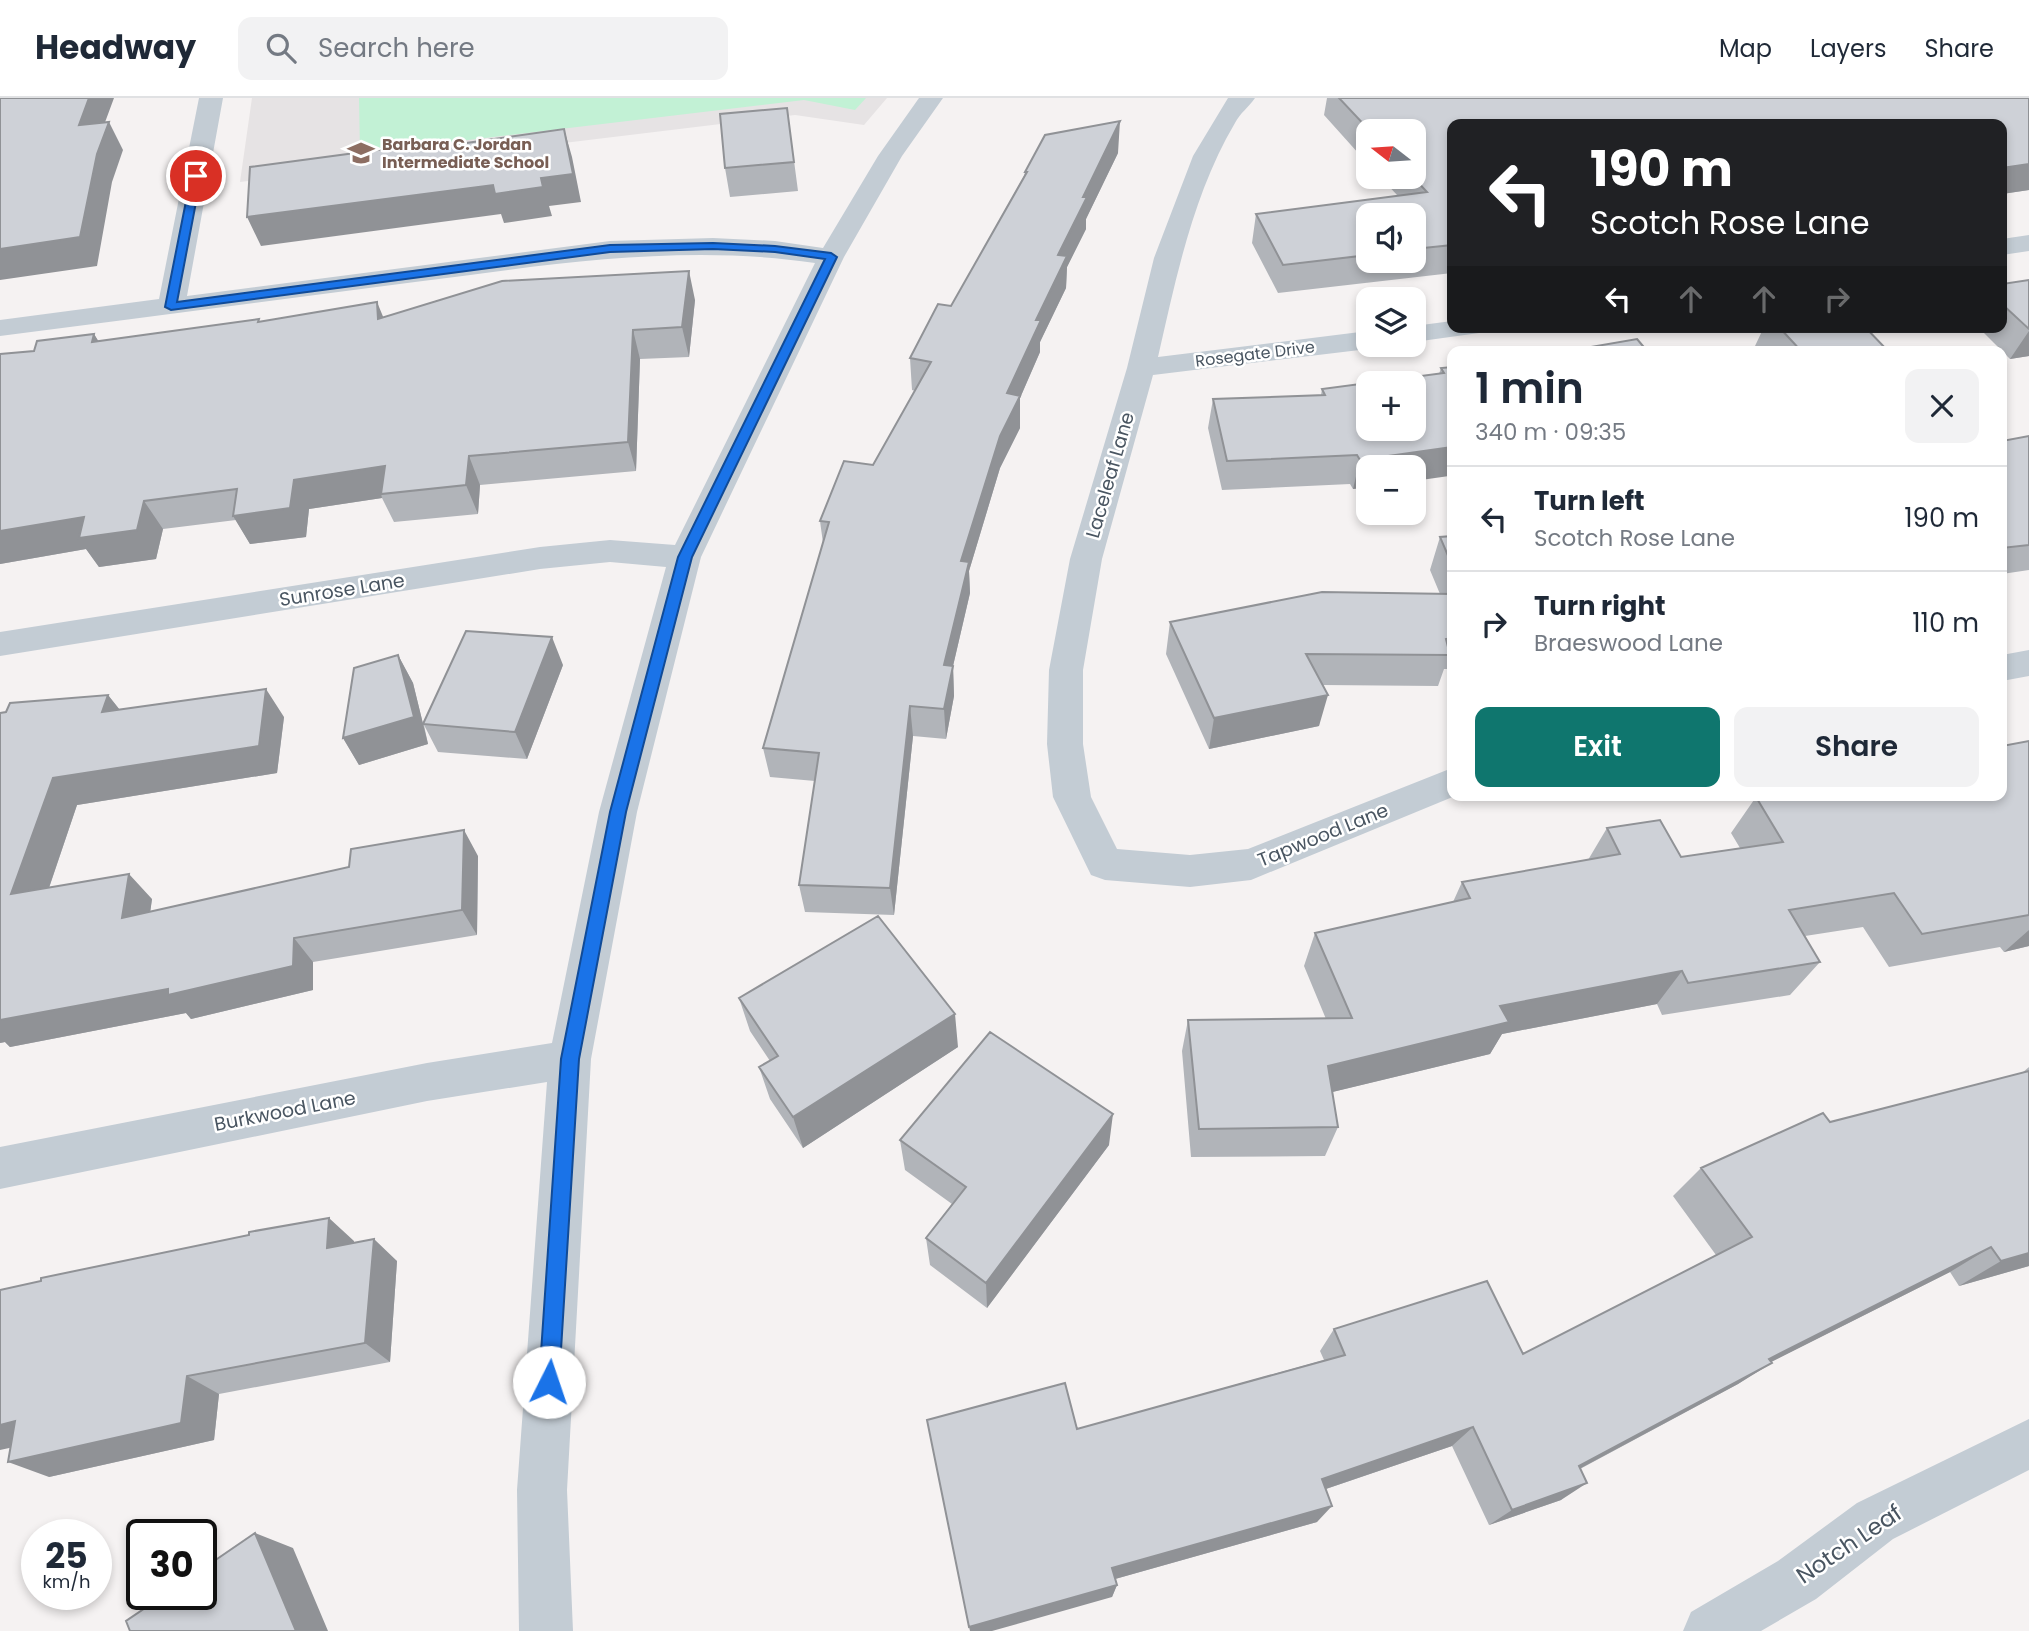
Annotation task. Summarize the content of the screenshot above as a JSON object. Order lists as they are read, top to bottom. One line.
{"streets":{"street":["Rosegate Drive","Laceleaf Lane","Sunrose Lane","Tapwood Lane","Burkwood Lane","Notch Leaf"]},"crossings":[["Rosegate Drive","Laceleaf Lane"],["Laceleaf Lane","Tapwood Lane"]],"places":{"school or university":["Barbara C. Jordan Intermediate School"]},"north":"left","page":{"header":"Headway","search":"Search here","nav":["Map","Layers","Share"],"map_buttons":["+","−"],"turn":["190 m","Scotch Rose Lane"],"heading":["1 min","340 m · 09:35"],"list":[{"name":"Turn left","note":"Scotch Rose Lane","value":"190 m"},{"name":"Turn right","note":"Braeswood Lane","value":"110 m"}],"buttons":["Exit","Share"],"speed":"25 km/h","limit":"30"}}
